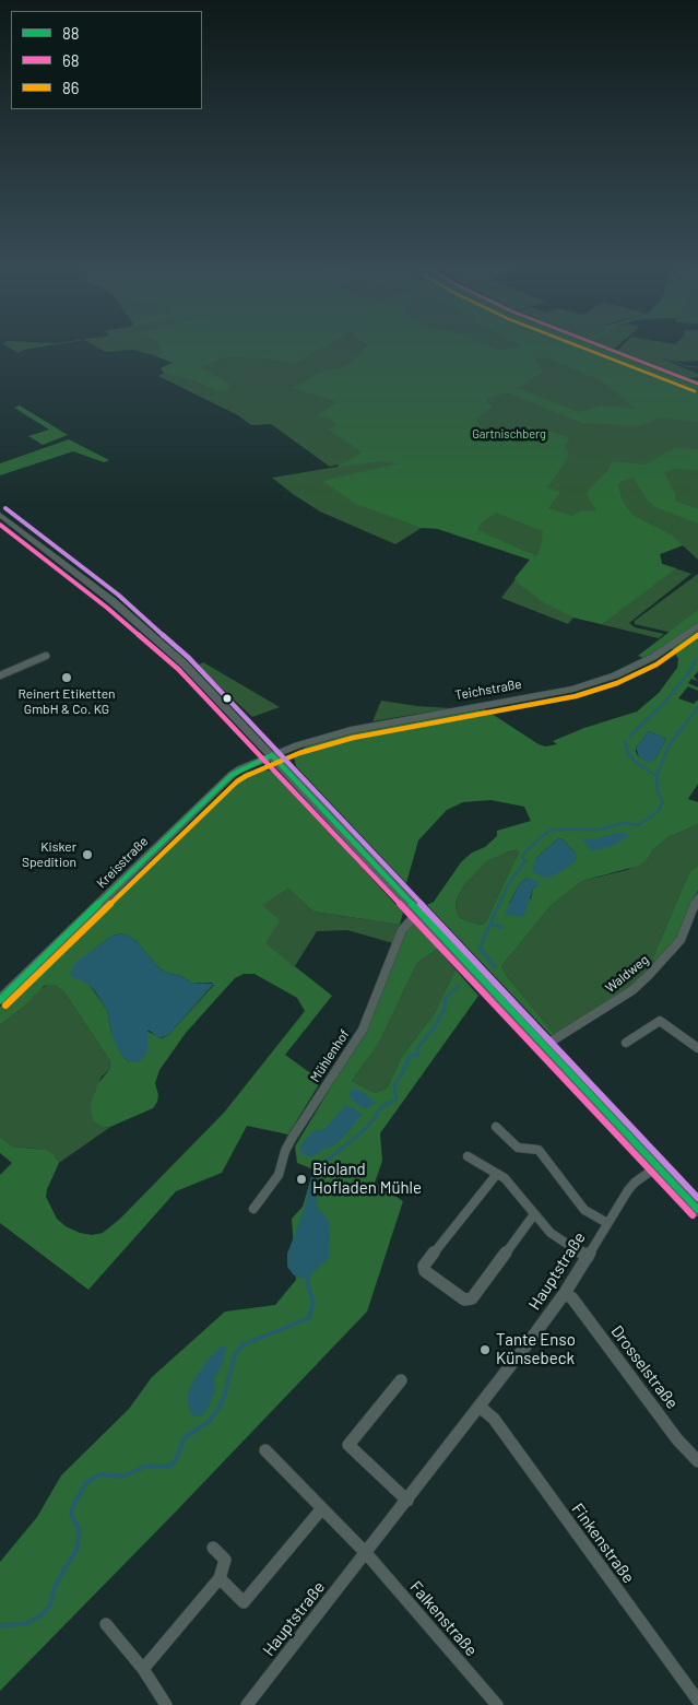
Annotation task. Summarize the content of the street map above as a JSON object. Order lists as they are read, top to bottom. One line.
{"streets":{"street":["Teichstraße","Kreisstraße","Waldweg","Mühlenhof","Hauptstraße","Drosselstraße","Finkenstraße","Falkenstraße"]},"crossings":[["Teichstraße","Kreisstraße"],["Hauptstraße","Drosselstraße"],["Hauptstraße","Finkenstraße"],["Hauptstraße","Falkenstraße"]],"parks":["Gartnischberg"],"places":["Reinert Etiketten GmbH & Co. KG","Kisker Spedition","Bioland Hofladen Mühle","Tante Enso Künsebeck"],"lines":["transit line 86","transit line 68","transit line 88"],"legend":["88","68","86"]}
